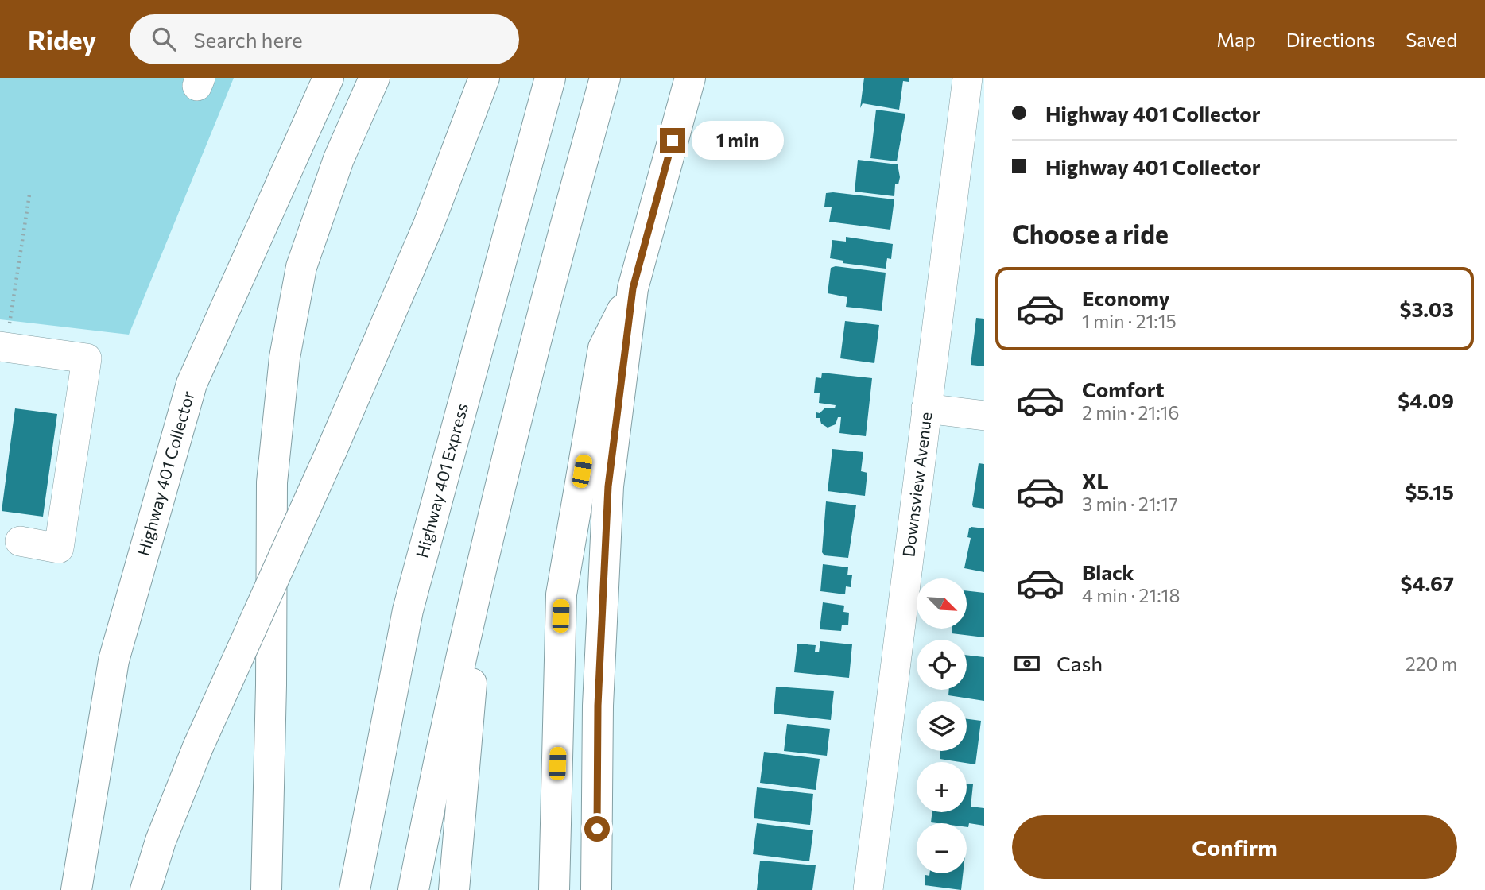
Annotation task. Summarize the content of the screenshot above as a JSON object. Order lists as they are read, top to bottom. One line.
{"streets":{"highway":["Highway 401 Collector","Highway 401 Express"],"street":["Downsview Avenue"]},"north":"bottom right","page":{"header":"Ridey","search":"Search here","nav":["Map","Directions","Saved"],"banner":["Highway 401 Collector","Highway 401 Collector"],"bubble":"1 min","heading":"Choose a ride","list":[{"name":"Economy","note":"1 min · 21:15","value":"$3.03"},{"name":"Comfort","note":"2 min · 21:16","value":"$4.09"},{"name":"XL","note":"3 min · 21:17","value":"$5.15"},{"name":"Black","note":"4 min · 21:18","value":"$4.67"}],"map_buttons":["+","−"],"pay":["Cash","220 m"],"buttons":"Confirm"}}
